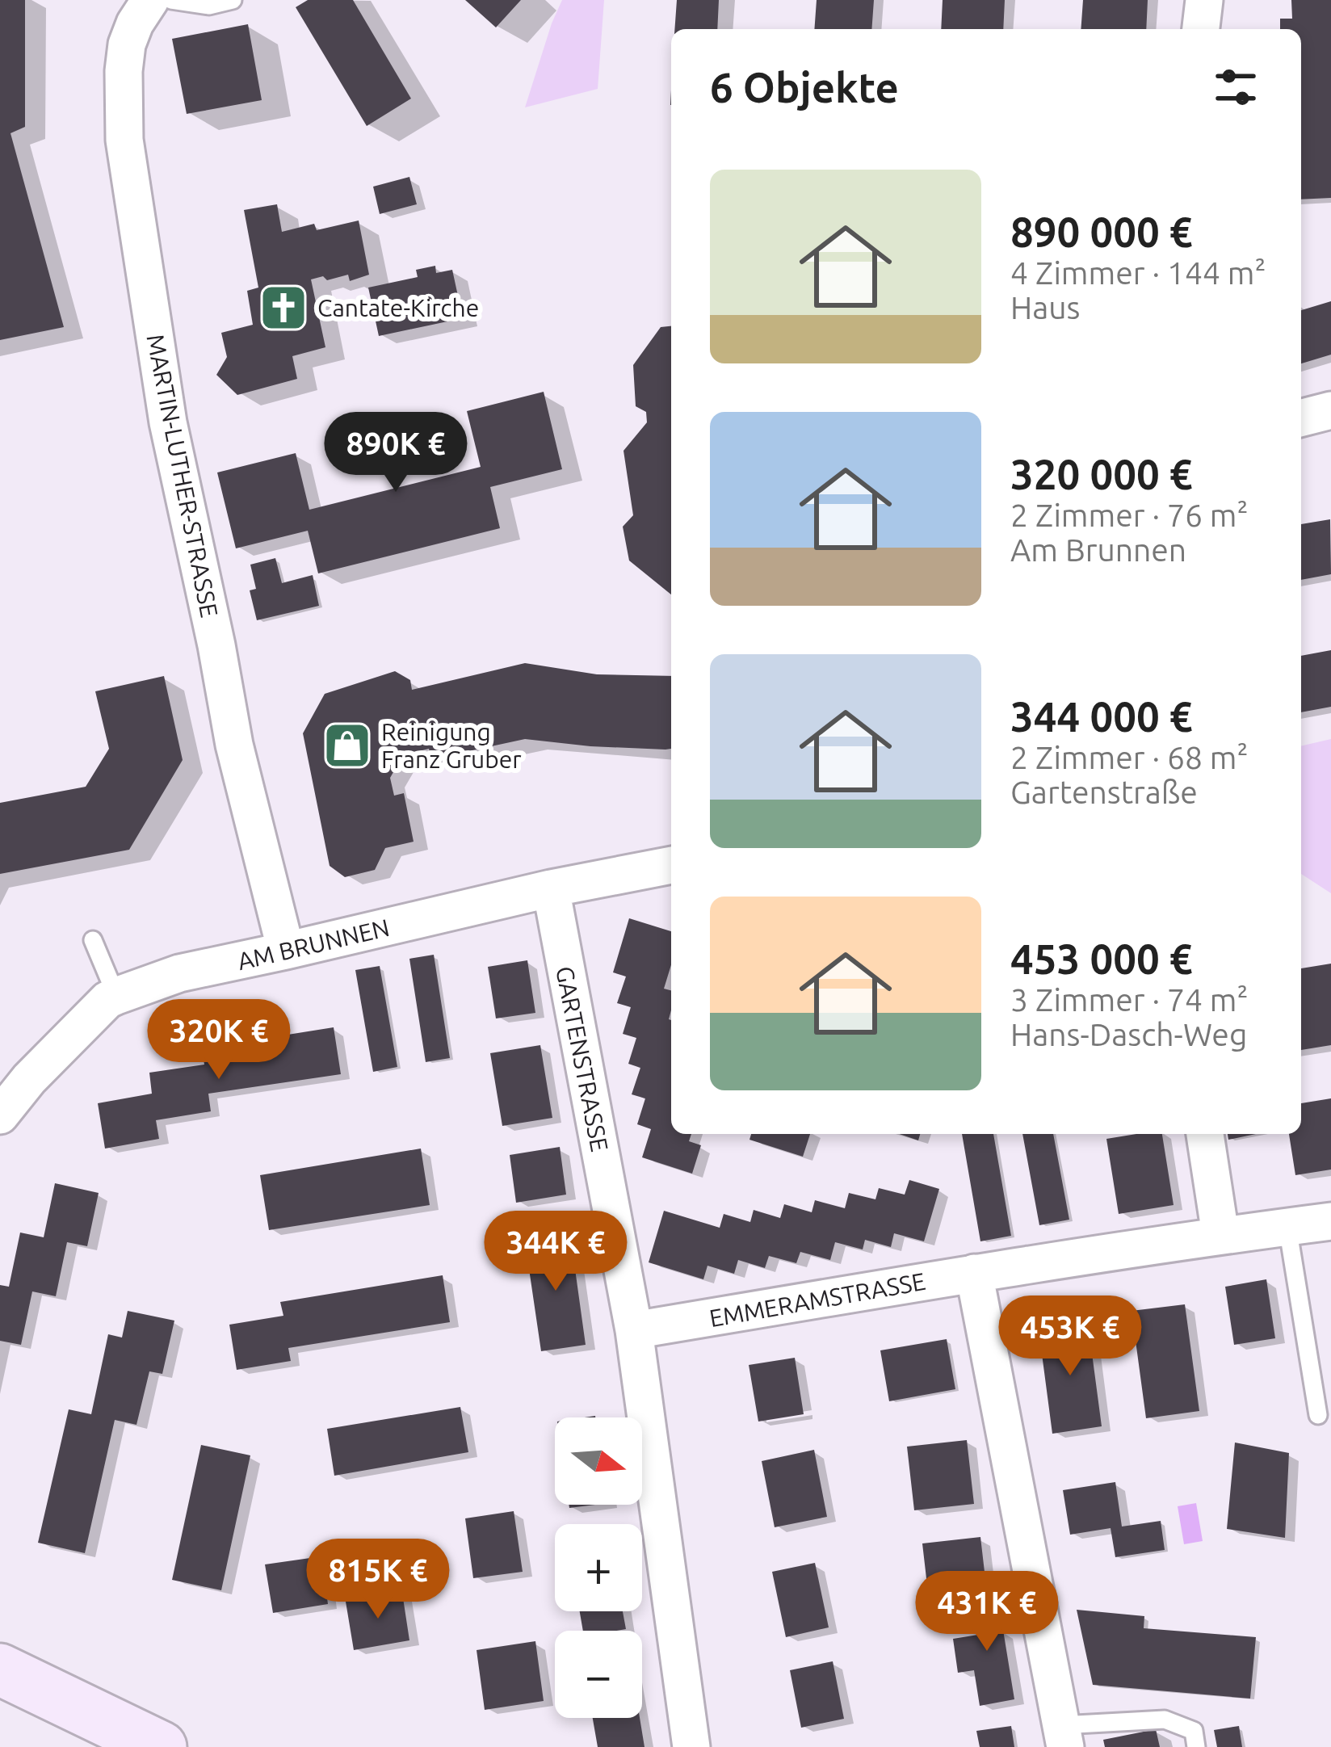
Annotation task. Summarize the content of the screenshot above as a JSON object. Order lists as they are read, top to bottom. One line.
{"streets":{"street":["MARTIN-LUTHER-STRASSE","AM BRUNNEN","GARTENSTRASSE","EMMERAMSTRASSE"]},"crossings":[["MARTIN-LUTHER-STRASSE","AM BRUNNEN"],["AM BRUNNEN","GARTENSTRASSE"],["GARTENSTRASSE","EMMERAMSTRASSE"]],"places":{"church":["Cantate-Kirche"],"shop":["Reinigung Franz Gruber"]},"north":"right","page":{"heading":"6 Objekte","list":[{"name":"890 000 €","note":"4 Zimmer · 144 m² · Haus"},{"name":"320 000 €","note":"2 Zimmer · 76 m² · Am Brunnen"},{"name":"344 000 €","note":"2 Zimmer · 68 m² · Gartenstraße"},{"name":"453 000 €","note":"3 Zimmer · 74 m² · Hans-Dasch-Weg"}],"price":["890K €","320K €","344K €","453K €","815K €","431K €"],"map_buttons":["+","−"]}}
